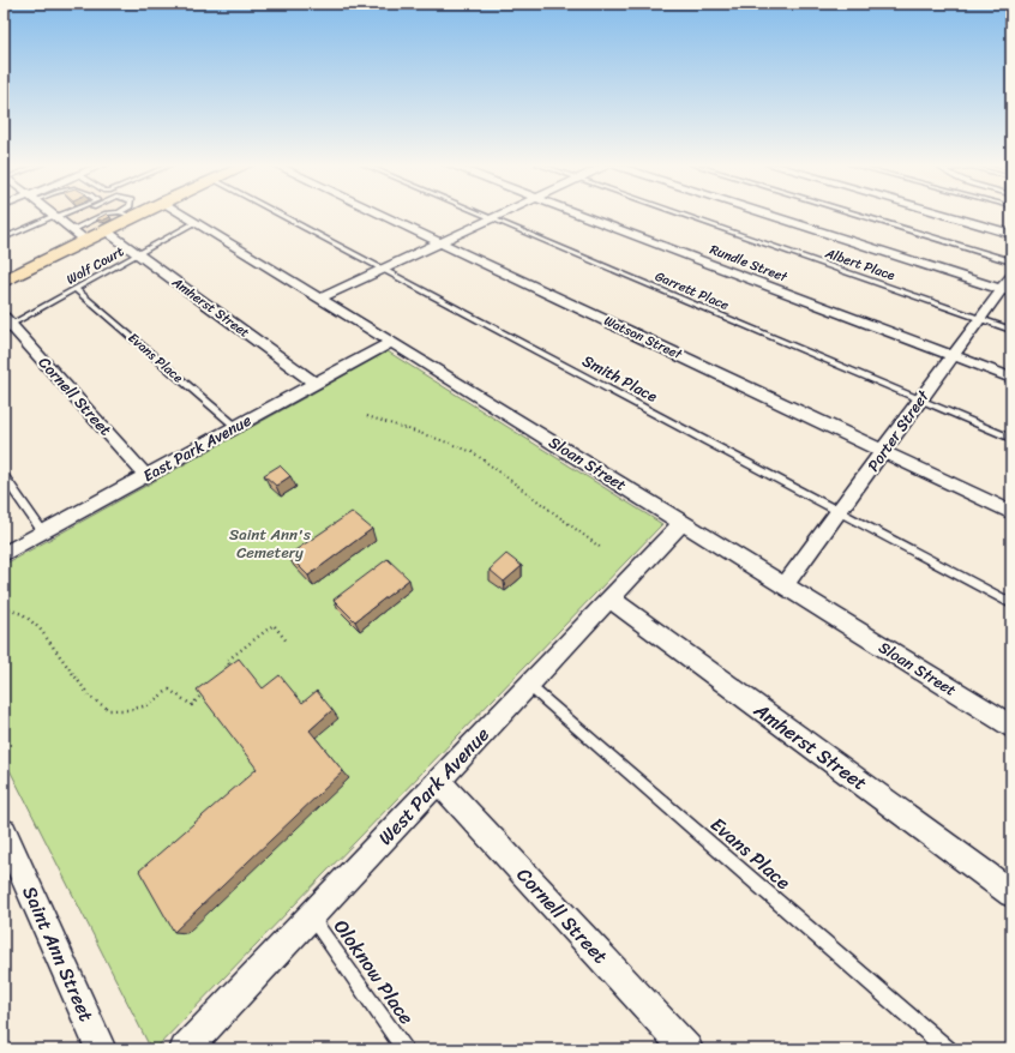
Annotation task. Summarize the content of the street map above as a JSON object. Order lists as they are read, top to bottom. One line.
{"streets":{"street":["Rundle Street","Amherst Street","Watson Street","Cornell Street","Porter Street","East Park Avenue","Sloan Street","West Park Avenue","Saint Ann Street"],"lane":["Albert Place","Wolf Court","Garrett Place","Evans Place","Smith Place","Oloknow Place"]},"crossings":[["Rundle Street","Porter Street"],["Albert Place","Porter Street"],["Wolf Court","Amherst Street"],["Wolf Court","Evans Place"],["Wolf Court","Cornell Street"],["Wolf Court","Sloan Street"],["Garrett Place","Porter Street"],["Amherst Street","East Park Avenue"],["Amherst Street","West Park Avenue"],["Watson Street","Porter Street"],["Evans Place","East Park Avenue"],["Evans Place","West Park Avenue"],["Smith Place","Porter Street"],["Cornell Street","East Park Avenue"],["Cornell Street","West Park Avenue"],["Porter Street","Sloan Street"],["East Park Avenue","Sloan Street"],["Sloan Street","West Park Avenue"],["West Park Avenue","Oloknow Place"]],"parks":["Saint Ann's Cemetery"]}
